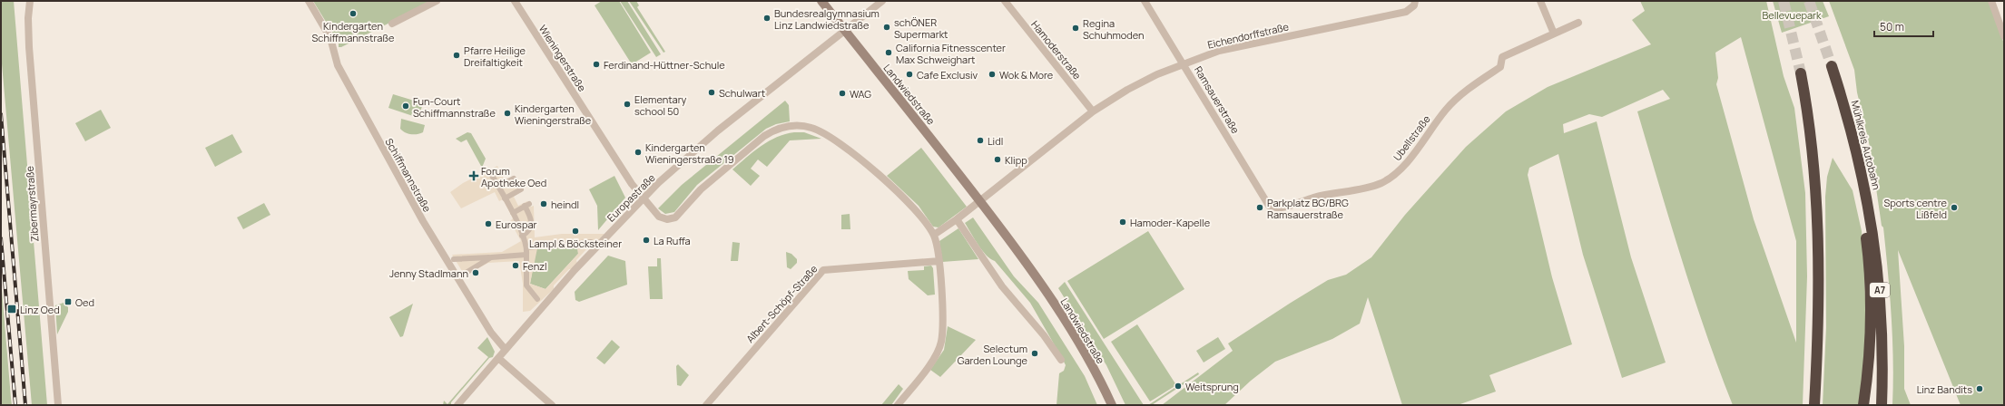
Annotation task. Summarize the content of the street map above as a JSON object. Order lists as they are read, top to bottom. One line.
{"streets":{"highway":["Mühlkreis Autobahn","A7"],"main road":["Landwiedstraße"],"street":["Eichendorffstraße","Hamoderstraße","Wieningerstraße","Ramsauerstraße","Ubellstraße","Schiffmannstraße","Europastraße","Zibermayrstraße","Albert-Schöpf-Straße"]},"crossings":[["Eichendorffstraße","Hamoderstraße"],["Eichendorffstraße","Landwiedstraße"],["Eichendorffstraße","Ramsauerstraße"],["Wieningerstraße","Europastraße"],["Landwiedstraße","Europastraße"],["Ramsauerstraße","Ubellstraße"],["Schiffmannstraße","Europastraße"]],"parks":["Bellevuepark"],"places":{"other":["Kindergarten Schiffmannstraße","Bundesrealgymnasium Linz Landwiedstraße","schÖNER Supermarkt","Regina Schuhmoden","California Fitnesscenter Max Schweighart","Pfarre Heilige Dreifaltigkeit","Ferdinand-Hüttner-Schule","Cafe Exclusiv","Wok & More","Schulwart","WAG","Elementary school 50","Fun-Court Schiffmannstraße","Kindergarten Wieningerstraße","Lidl","Kindergarten Wieningerstraße 19","Klipp","heindl","Parkplatz BG/BRG Ramsauerstraße","Sports centre Lißfeld","Hamoder-Kapelle","Eurospar","Lampl & Böcksteiner","La Ruffa","Fenzl","Jenny Stadlmann","Selectum Garden Lounge","Weitsprung","Linz Bandits"],"health":["Forum Apotheke Oed"],"transit":["Oed","Linz Oed"]},"scale_bar":"50 m"}
